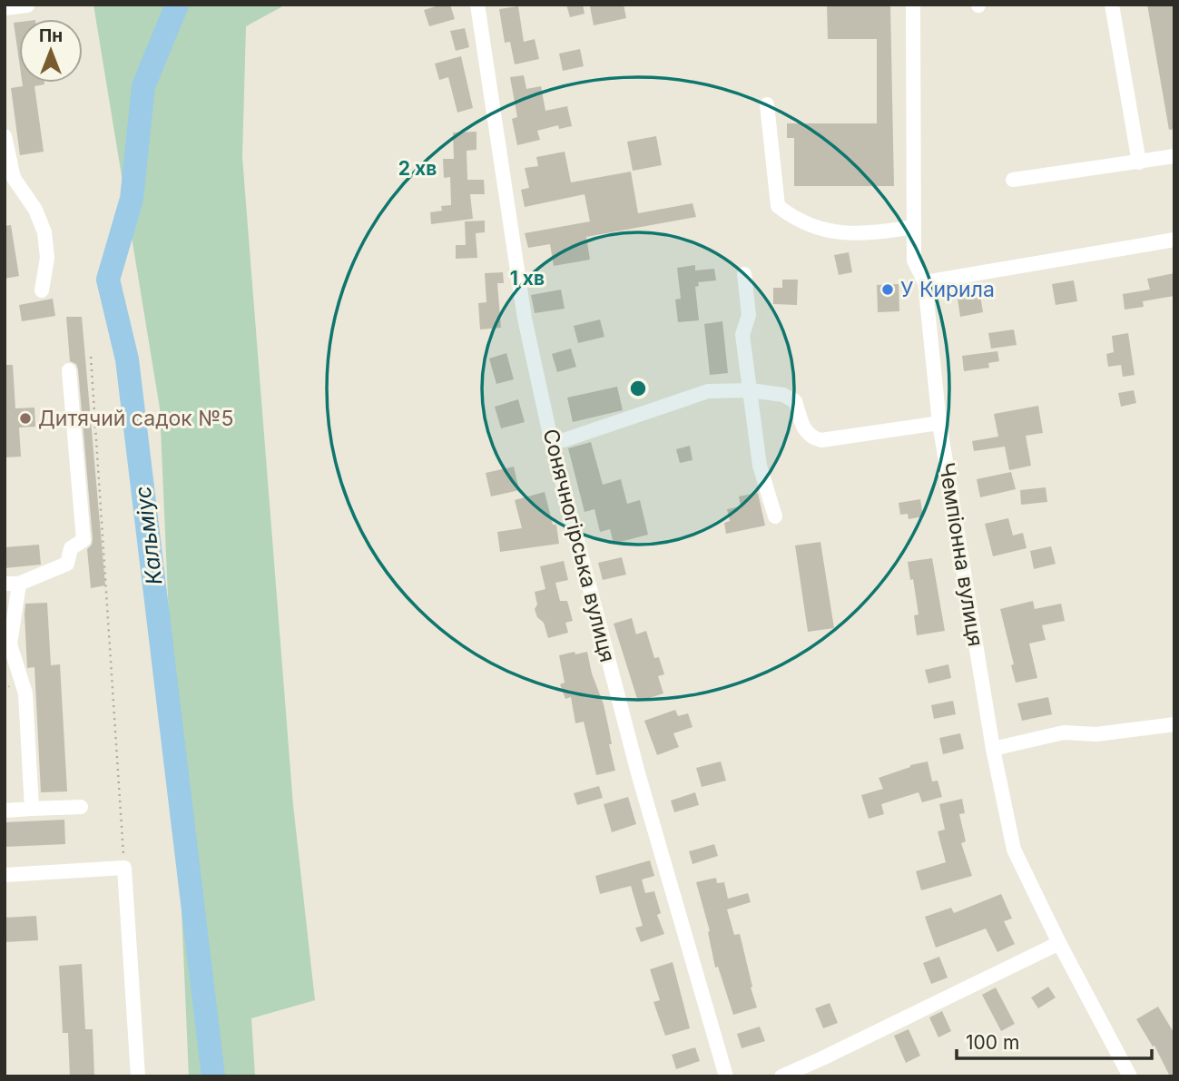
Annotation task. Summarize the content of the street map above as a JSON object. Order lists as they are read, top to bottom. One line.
{"streets":{"street":["Сонячногірська вулиця","Чемпіонна вулиця"]},"water":["Кальміус"],"places":["У Кирила","Дитячий садок №5"],"scale_bar":"100 m","north":"top","rings":["2 хв","1 хв"]}
